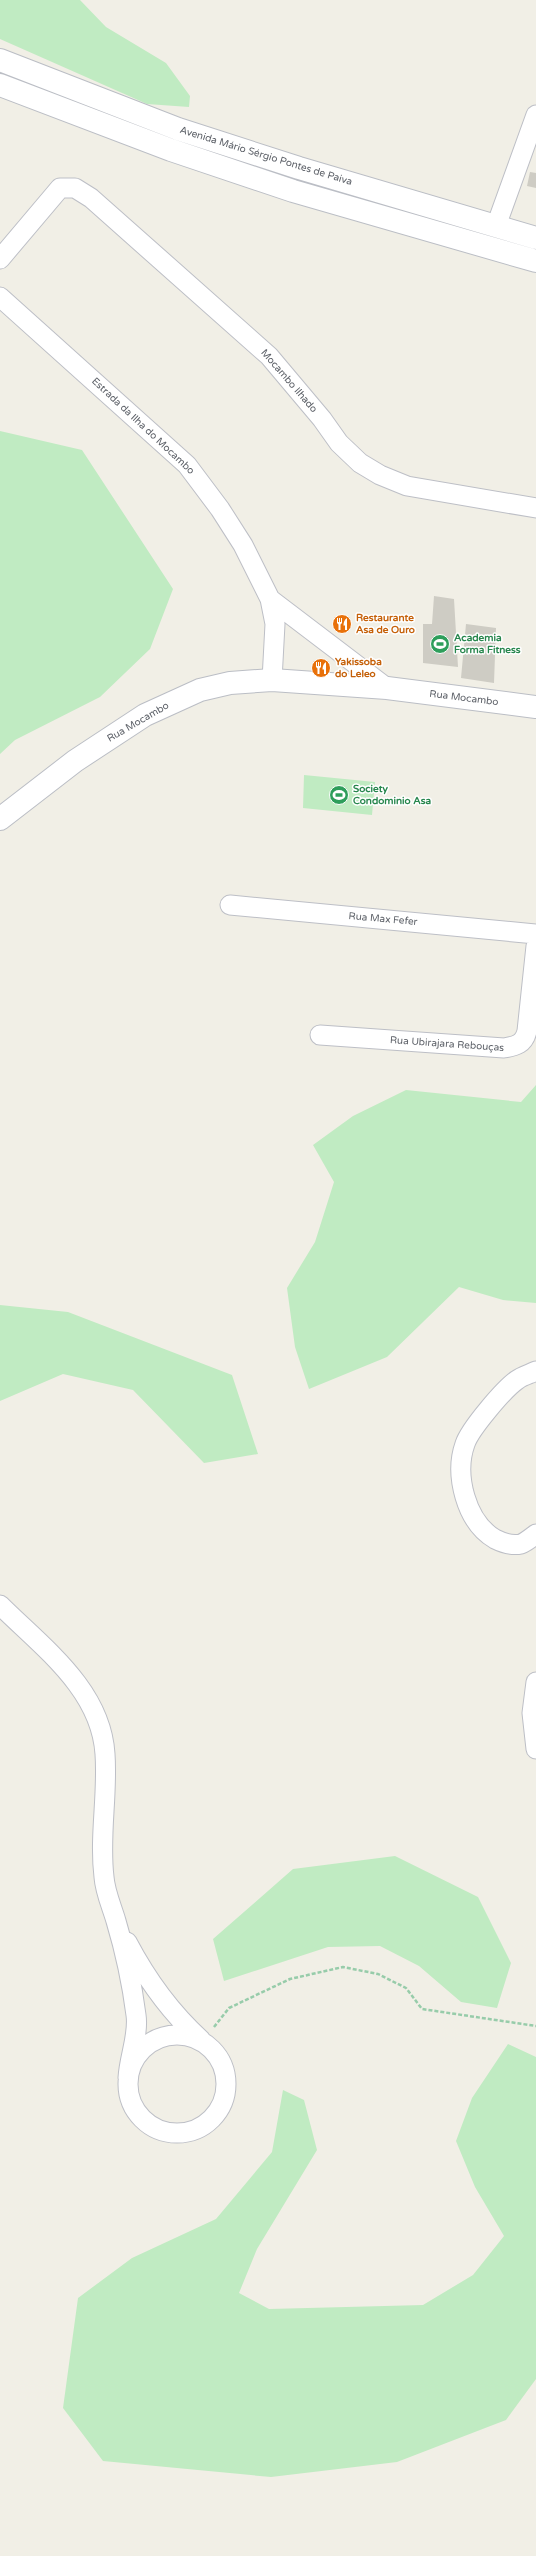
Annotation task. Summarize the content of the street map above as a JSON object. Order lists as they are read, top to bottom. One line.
{"streets":{"main road":["Avenida Mário Sérgio Pontes de Paiva","Rua Mocambo"],"street":["Mocambo Ilhado","Estrada da Ilha do Mocambo","Rua Max Fefer","Rua Ubirajara Rebouças"]},"crossings":[["Estrada da Ilha do Mocambo","Rua Mocambo"]],"places":{"restaurant":["Restaurante Asa de Ouro","Yakissoba do Leleo"],"sports":["Academia Forma Fitness","Society Condominio Asa"]}}
